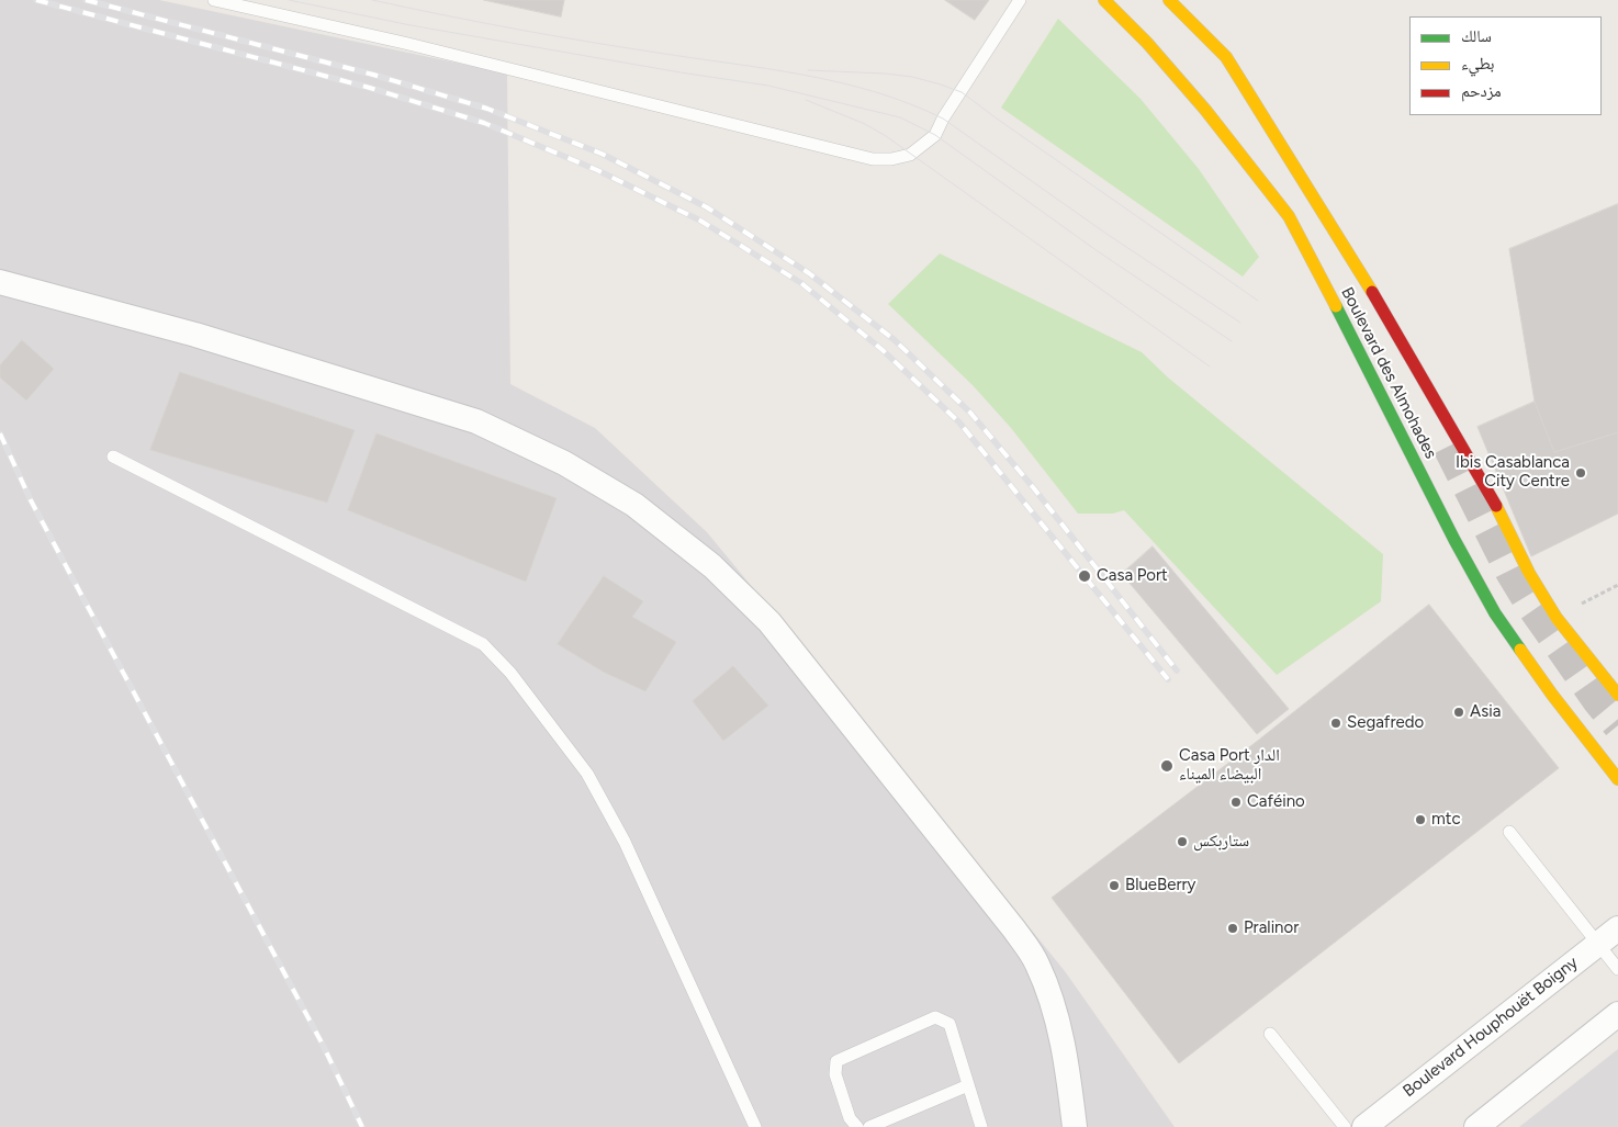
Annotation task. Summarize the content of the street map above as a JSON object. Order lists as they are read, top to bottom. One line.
{"streets":{"main road":["Boulevard des Almohades"],"street":["Boulevard Houphouët Boigny"]},"places":["Ibis Casablanca City Centre","Casa Port","Asia","Segafredo","Casa Port الدار البيضاء الميناء","Caféino","mtc","ستاربكس","BlueBerry","Pralinor"],"legend":["سالك","بطيء","مزدحم"]}
